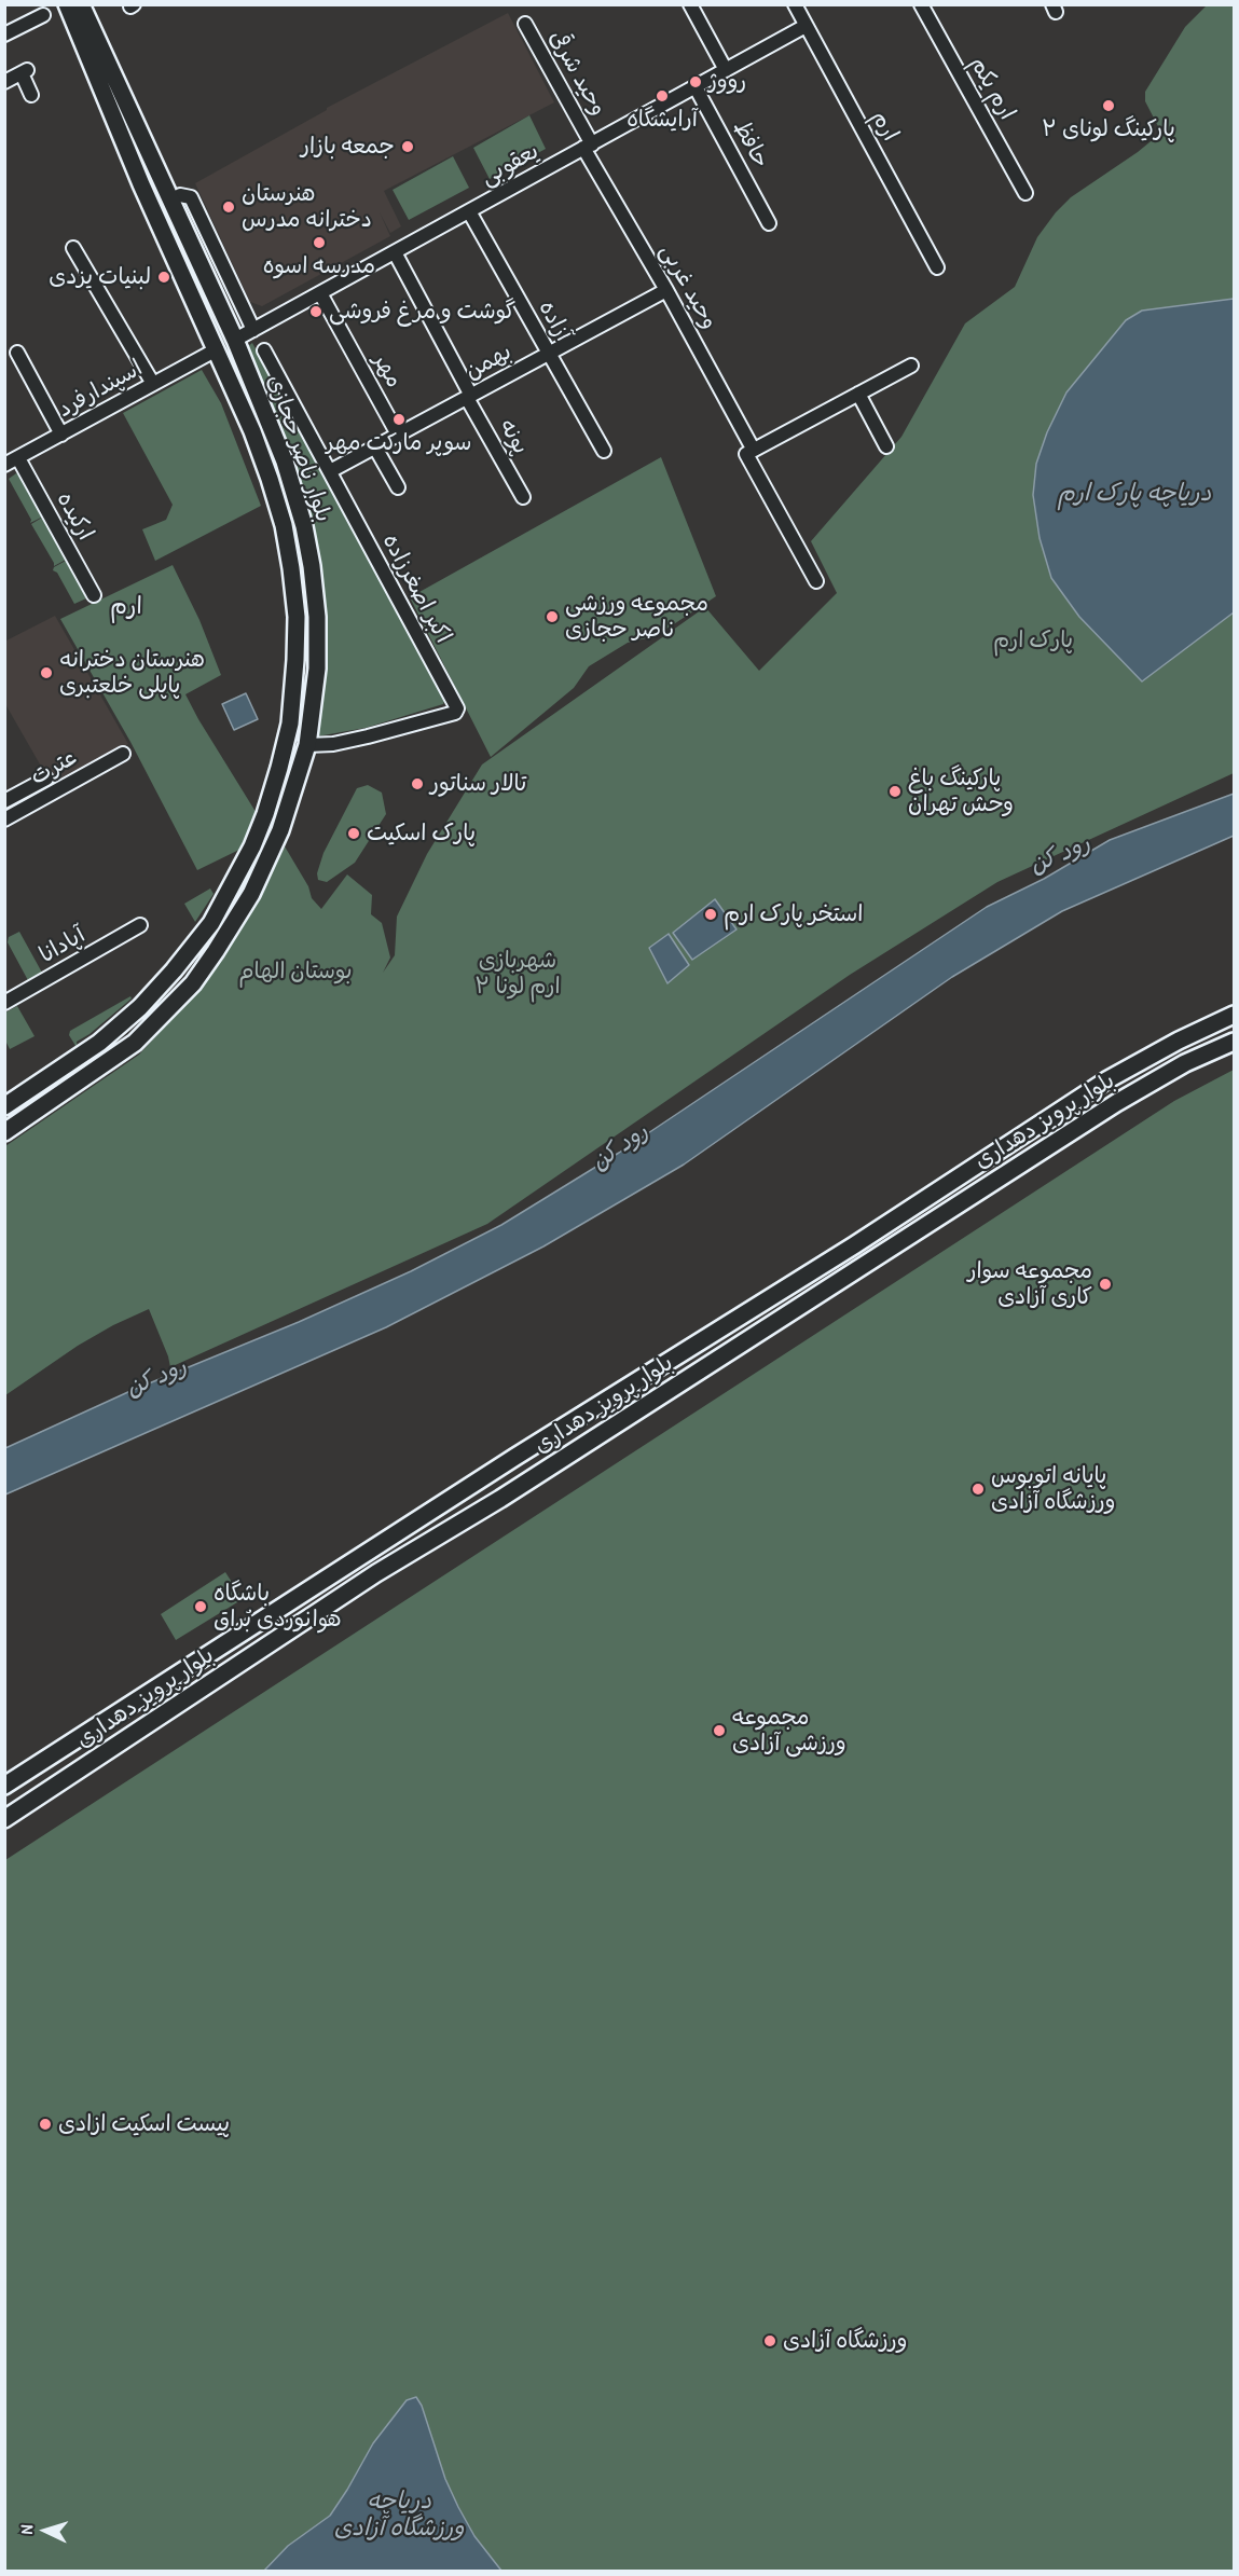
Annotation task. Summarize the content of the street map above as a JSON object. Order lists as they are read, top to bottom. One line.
{"streets":{"main road":["بلوار ناصر حجازی","بلوار پرویز دهداری"],"street":["وحید شرقی","ارم یکم","ارم","حافظ","یعقوبی","وحید غربی","آزاده","بهمن","مهر","اسپندارفرد","پونه","ارکیده","اکبر اصغرزاده","عترت","آپادانا"]},"crossings":[["وحید شرقی","یعقوبی"],["وحید شرقی","وحید غربی"],["ارم","یعقوبی"],["حافظ","یعقوبی"],["یعقوبی","وحید غربی"],["یعقوبی","آزاده"],["یعقوبی","مهر"],["یعقوبی","پونه"],["یعقوبی","بلوار ناصر حجازی"],["وحید غربی","بهمن"],["آزاده","بهمن"],["بهمن","مهر"],["بهمن","پونه"],["بهمن","اکبر اصغرزاده"],["اسپندارفرد","بلوار ناصر حجازی"],["اسپندارفرد","ارکیده"],["بلوار ناصر حجازی","اکبر اصغرزاده"]],"districts":["ارم"],"water":["دریاچه پارک ارم","رود کن","دریاچه ورزشگاه آزادی"],"parks":["پارک ارم","شهربازی ارم لونا ۲","بوستان الهام"],"places":["رووژ","آرایشگاه","پارکینگ لونای ۲","جمعه‌ بازار","هنرستان دخترانه مدرس","مدرسه اسوه","لبنیات یزدی","گوشت و مرغ فروشی","سوپر مارکت مهر","مجموعه ورزشی ناصر حجازی","هنرستان دخترانه پاپلی خلعتبری","تالار سناتور","پارکینگ باغ وحش تهران","پارک اسکیت","استخر پارک ارم","مجموعه سوار کاری آزادی","پایانه اتوبوس ورزشگاه آزادی","باشگاه هوانوردی بُراق","مجموعه ورزشی آزادی","پیست اسکیت ازادی","ورزشگاه آزادی"],"north":"left"}
